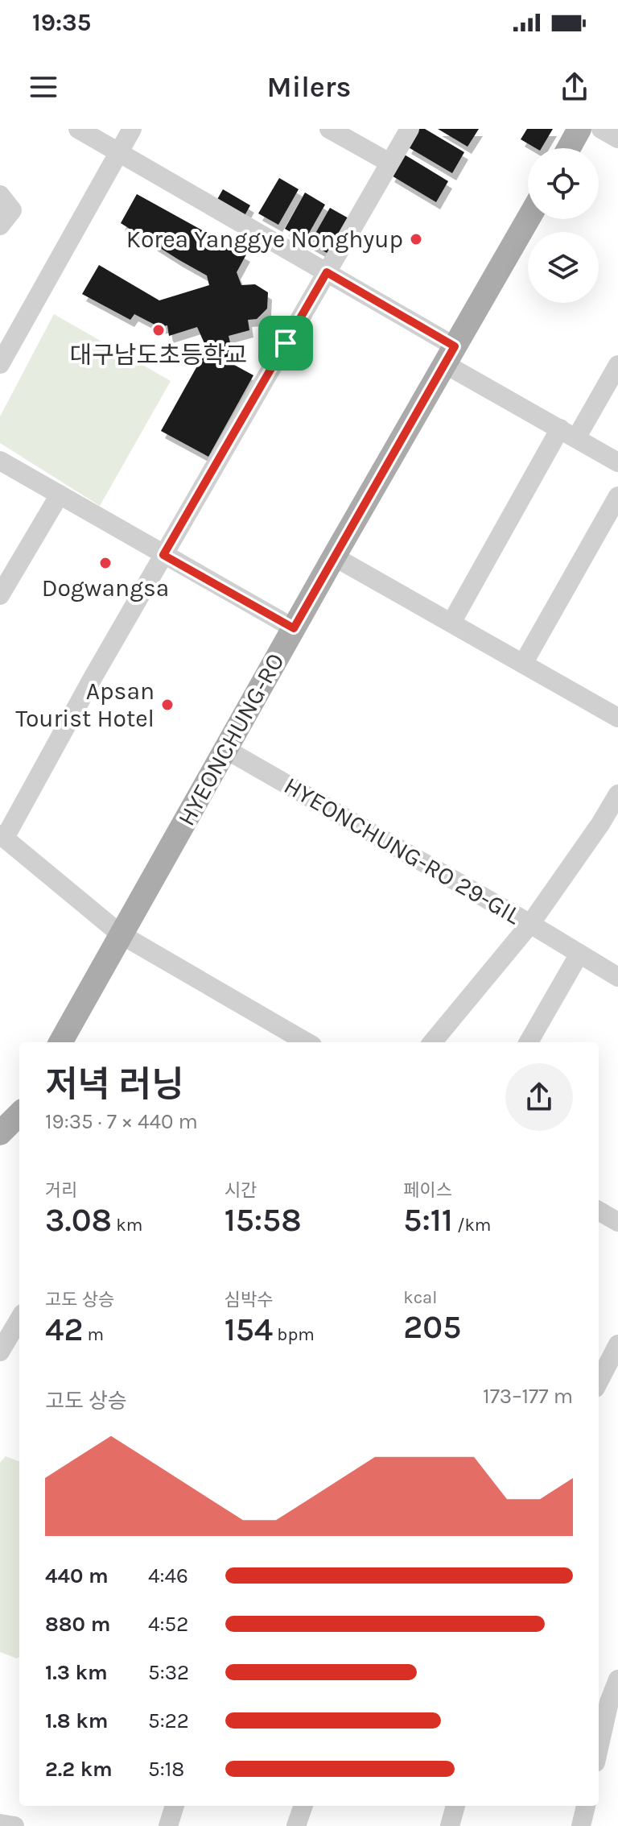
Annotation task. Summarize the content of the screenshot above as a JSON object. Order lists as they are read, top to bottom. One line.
{"streets":{"main road":["HYEONCHUNG-RO"],"street":["HYEONCHUNG-RO 29-GIL"]},"crossings":[["HYEONCHUNG-RO","HYEONCHUNG-RO 29-GIL"]],"places":["Korea Yanggye Nonghyup","대구남도초등학교","Dogwangsa","Apsan Tourist Hotel"],"page":{"status":"19:35","header":"Milers","heading":["저녁 러닝","19:35 · 7 × 440 m"],"stats":[["거리","3.08 km"],["시간","15:58"],["페이스","5:11 /km"],["고도 상승","42 m"],["심박수","154 bpm"],["kcal","205"]],"chart":["고도 상승","173–177 m"],"list":[{"name":"440 m","note":"4:46"},{"name":"880 m","note":"4:52"},{"name":"1.3 km","note":"5:32"},{"name":"1.8 km","note":"5:22"},{"name":"2.2 km","note":"5:18"}]}}
